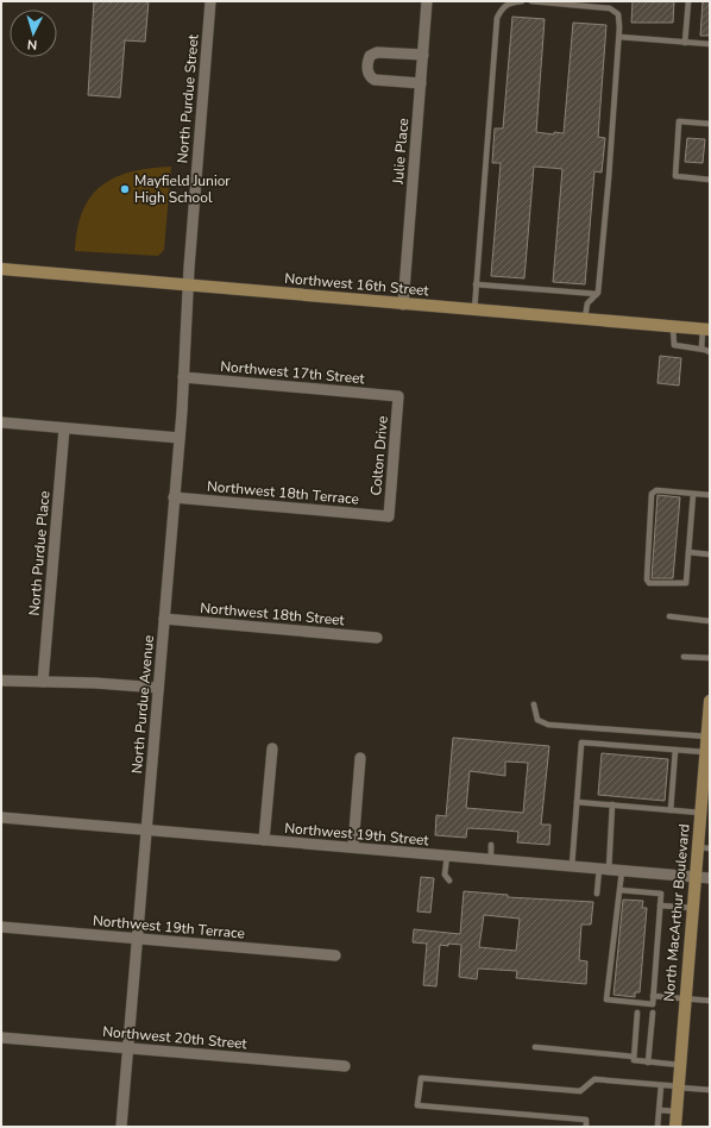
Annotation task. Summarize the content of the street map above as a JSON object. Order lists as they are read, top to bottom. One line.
{"streets":{"street":["North Purdue Street","Julie Place","Northwest 16th Street","Northwest 17th Street","Colton Drive","Northwest 18th Terrace","North Purdue Place","Northwest 18th Street","North Purdue Avenue","Northwest 19th Street","North MacArthur Boulevard","Northwest 19th Terrace","Northwest 20th Street"]},"crossings":[["North Purdue Street","Northwest 16th Street"],["North Purdue Street","North Purdue Avenue"],["Julie Place","Northwest 16th Street"],["Northwest 16th Street","North Purdue Avenue"],["Northwest 17th Street","Colton Drive"],["Northwest 17th Street","North Purdue Avenue"],["Colton Drive","Northwest 18th Terrace"],["Northwest 18th Terrace","North Purdue Avenue"],["Northwest 18th Street","North Purdue Avenue"],["North Purdue Avenue","Northwest 19th Street"],["North Purdue Avenue","Northwest 19th Terrace"],["North Purdue Avenue","Northwest 20th Street"],["Northwest 19th Street","North MacArthur Boulevard"]],"places":["Mayfield Junior High School"],"north":"bottom"}
